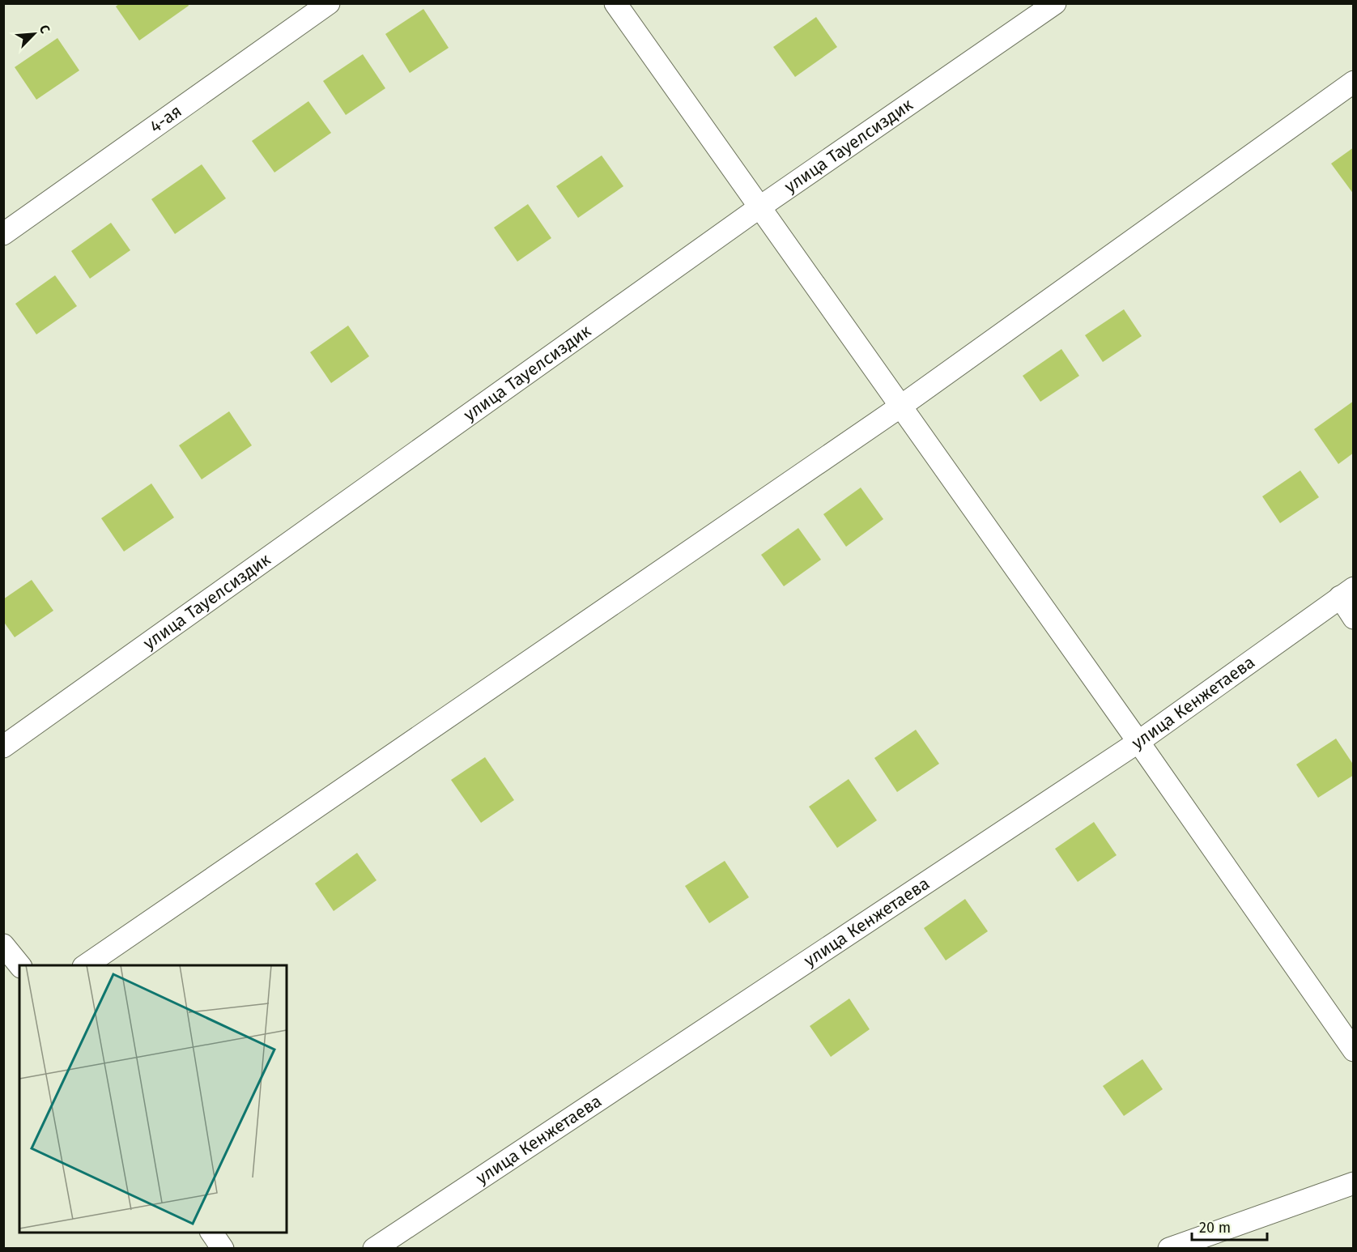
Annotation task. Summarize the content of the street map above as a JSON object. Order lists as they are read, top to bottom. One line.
{"streets":{"street":["4-ая","улица Тауелсиздик","улица Кенжетаева"]},"scale_bar":"20 m","north":"top right"}
